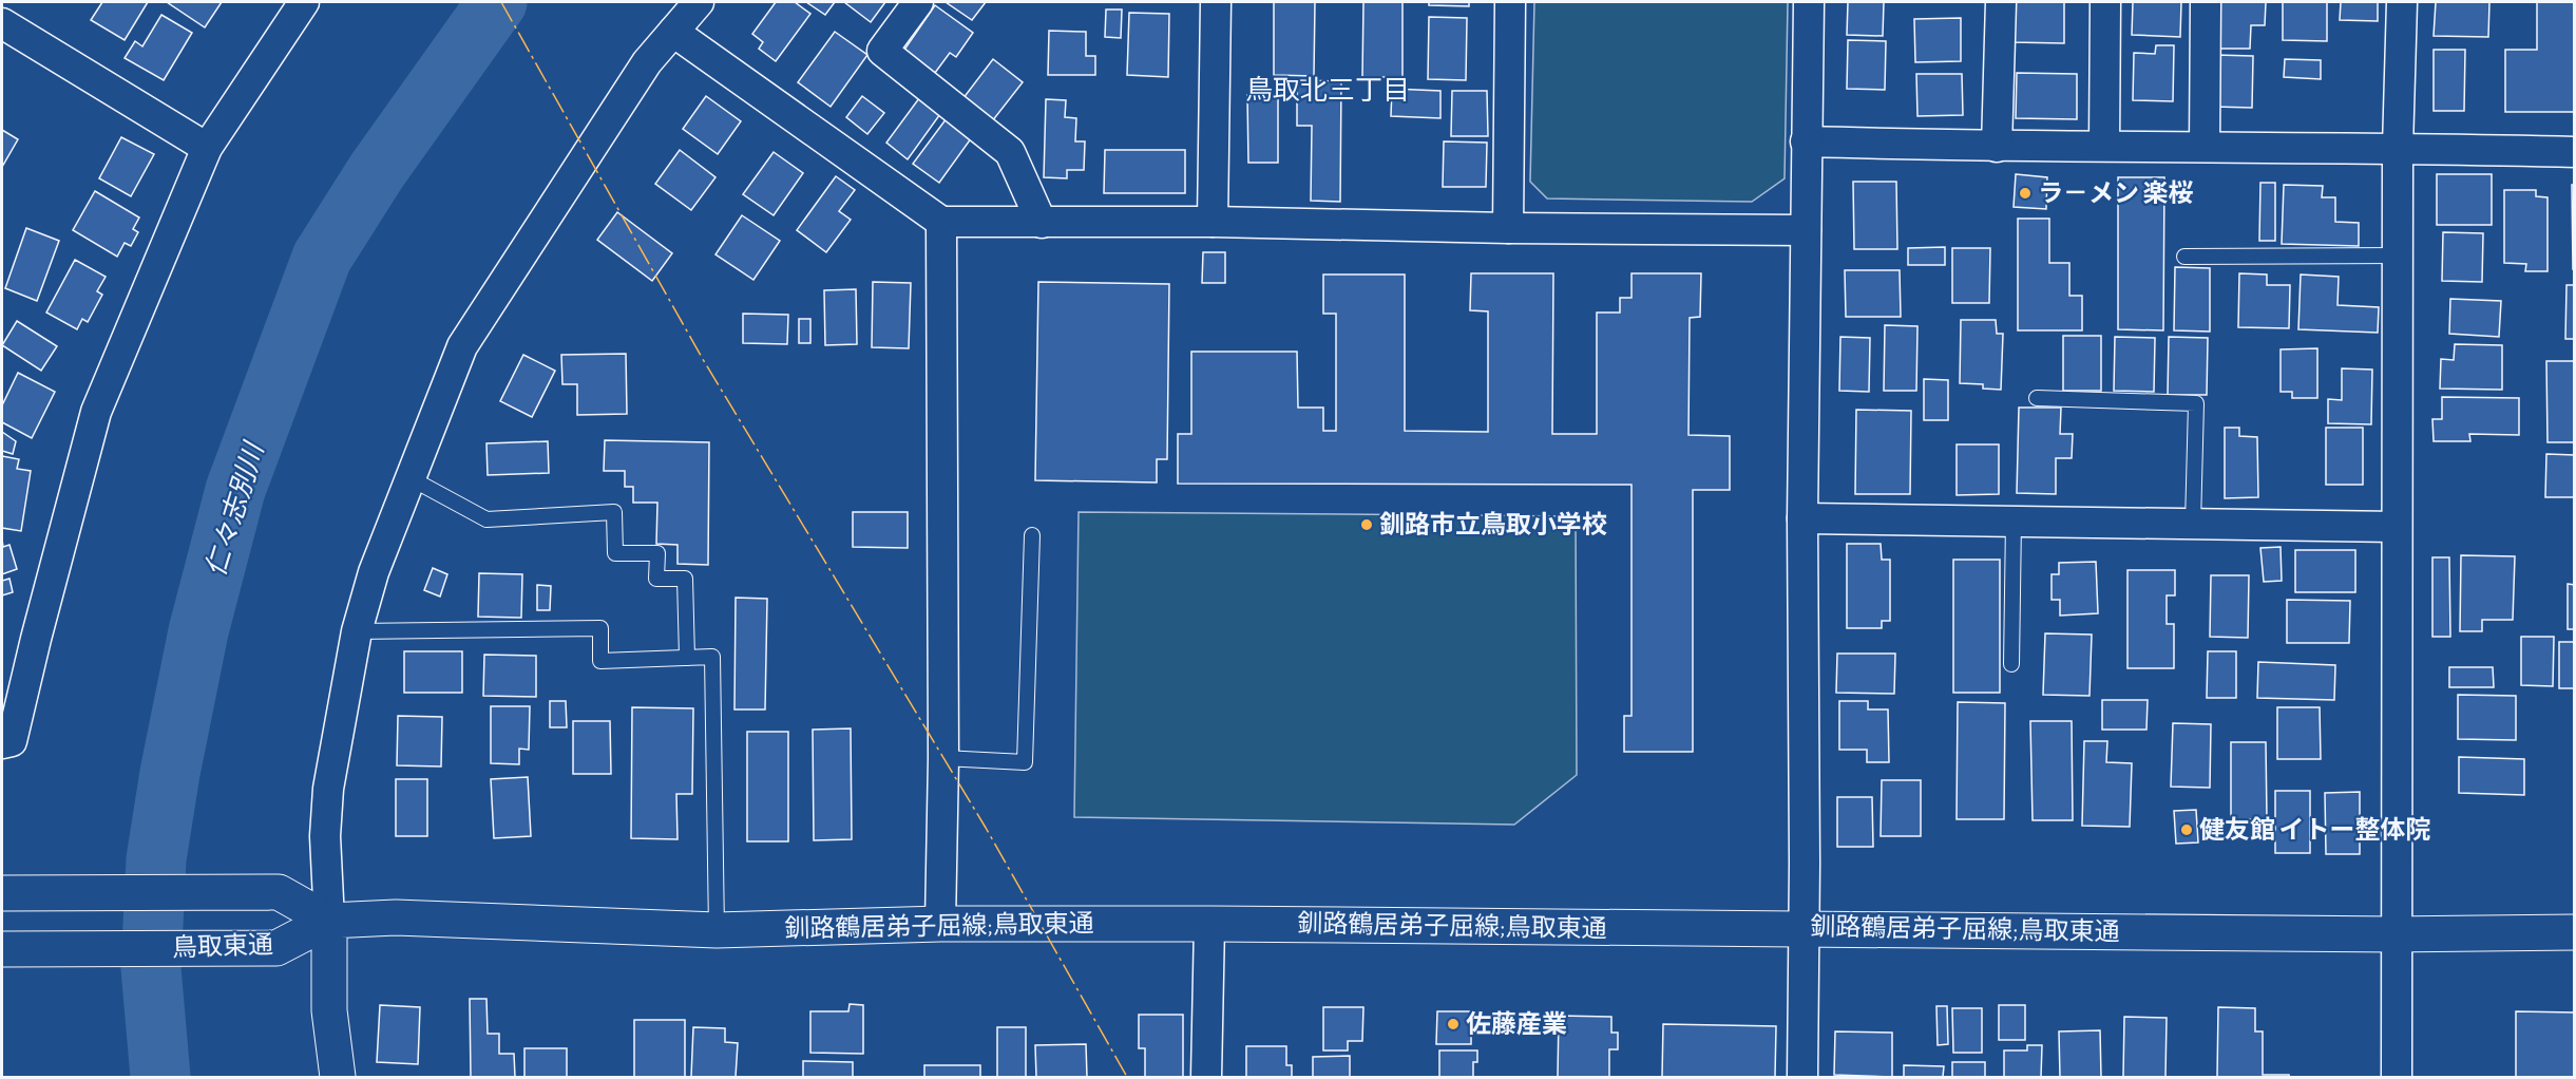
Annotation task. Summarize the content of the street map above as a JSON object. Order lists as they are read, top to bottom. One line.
{"streets":{"main road":["釧路鶴居弟子屈線;鳥取東通","鳥取東通"]},"crossings":[["釧路鶴居弟子屈線;鳥取東通","鳥取東通"]],"districts":["鳥取北三丁目"],"water":["仁々志別川"],"places":["ラ－メン 楽桜","釧路市立鳥取小学校","健友館 イトー整体院","佐藤産業"]}
